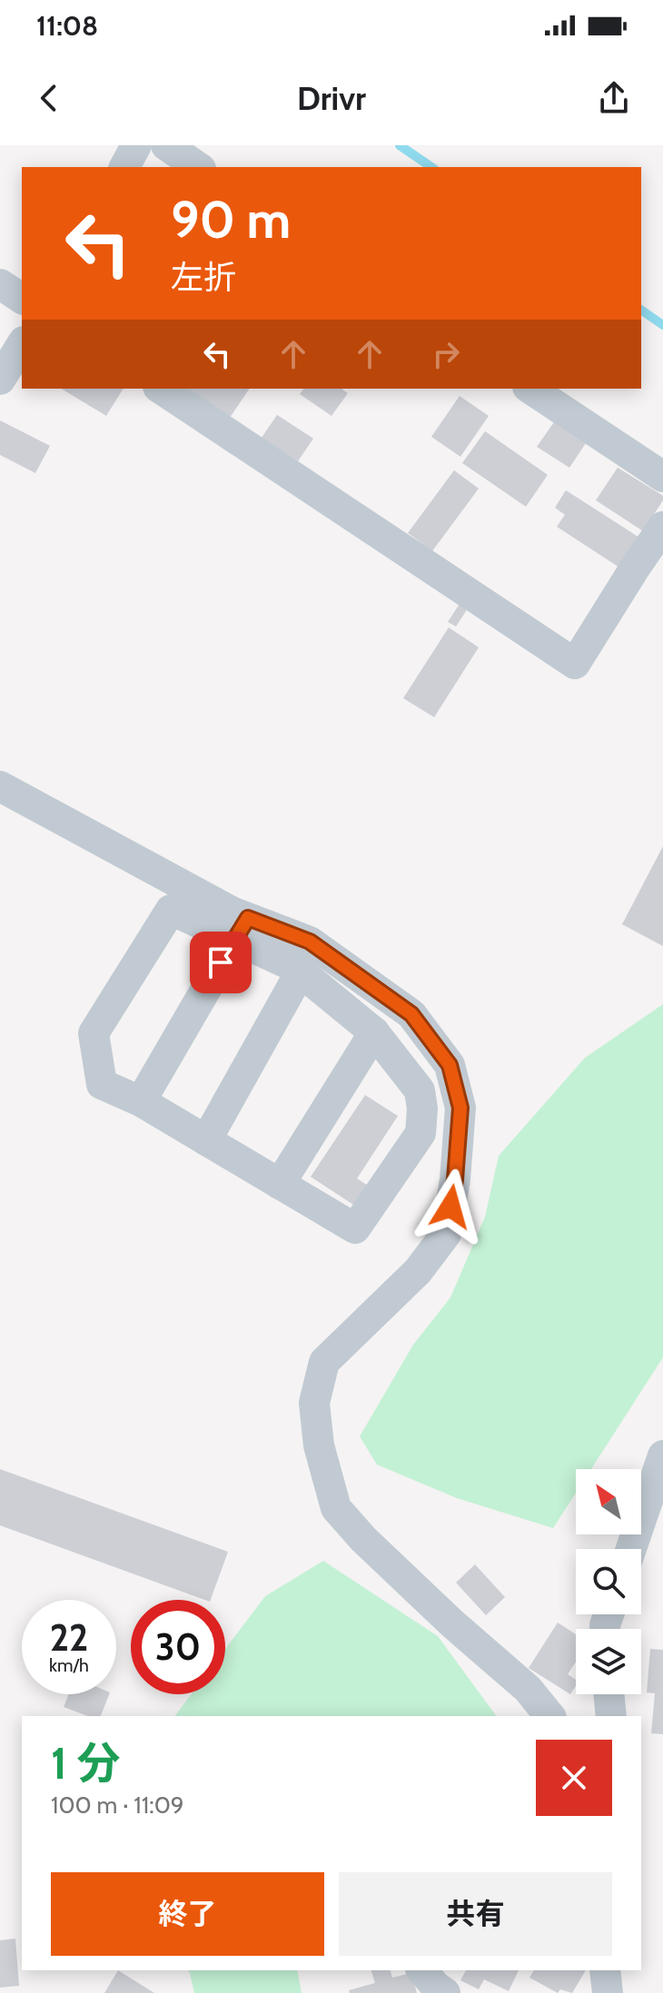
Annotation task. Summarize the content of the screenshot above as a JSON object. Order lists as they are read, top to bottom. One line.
{"north":"top left","page":{"status":"11:08","header":"Drivr","turn":["90 m","左折"],"speed":"22 km/h","limit":"30","heading":["1 分","100 m · 11:09"],"buttons":["終了","共有"]}}
